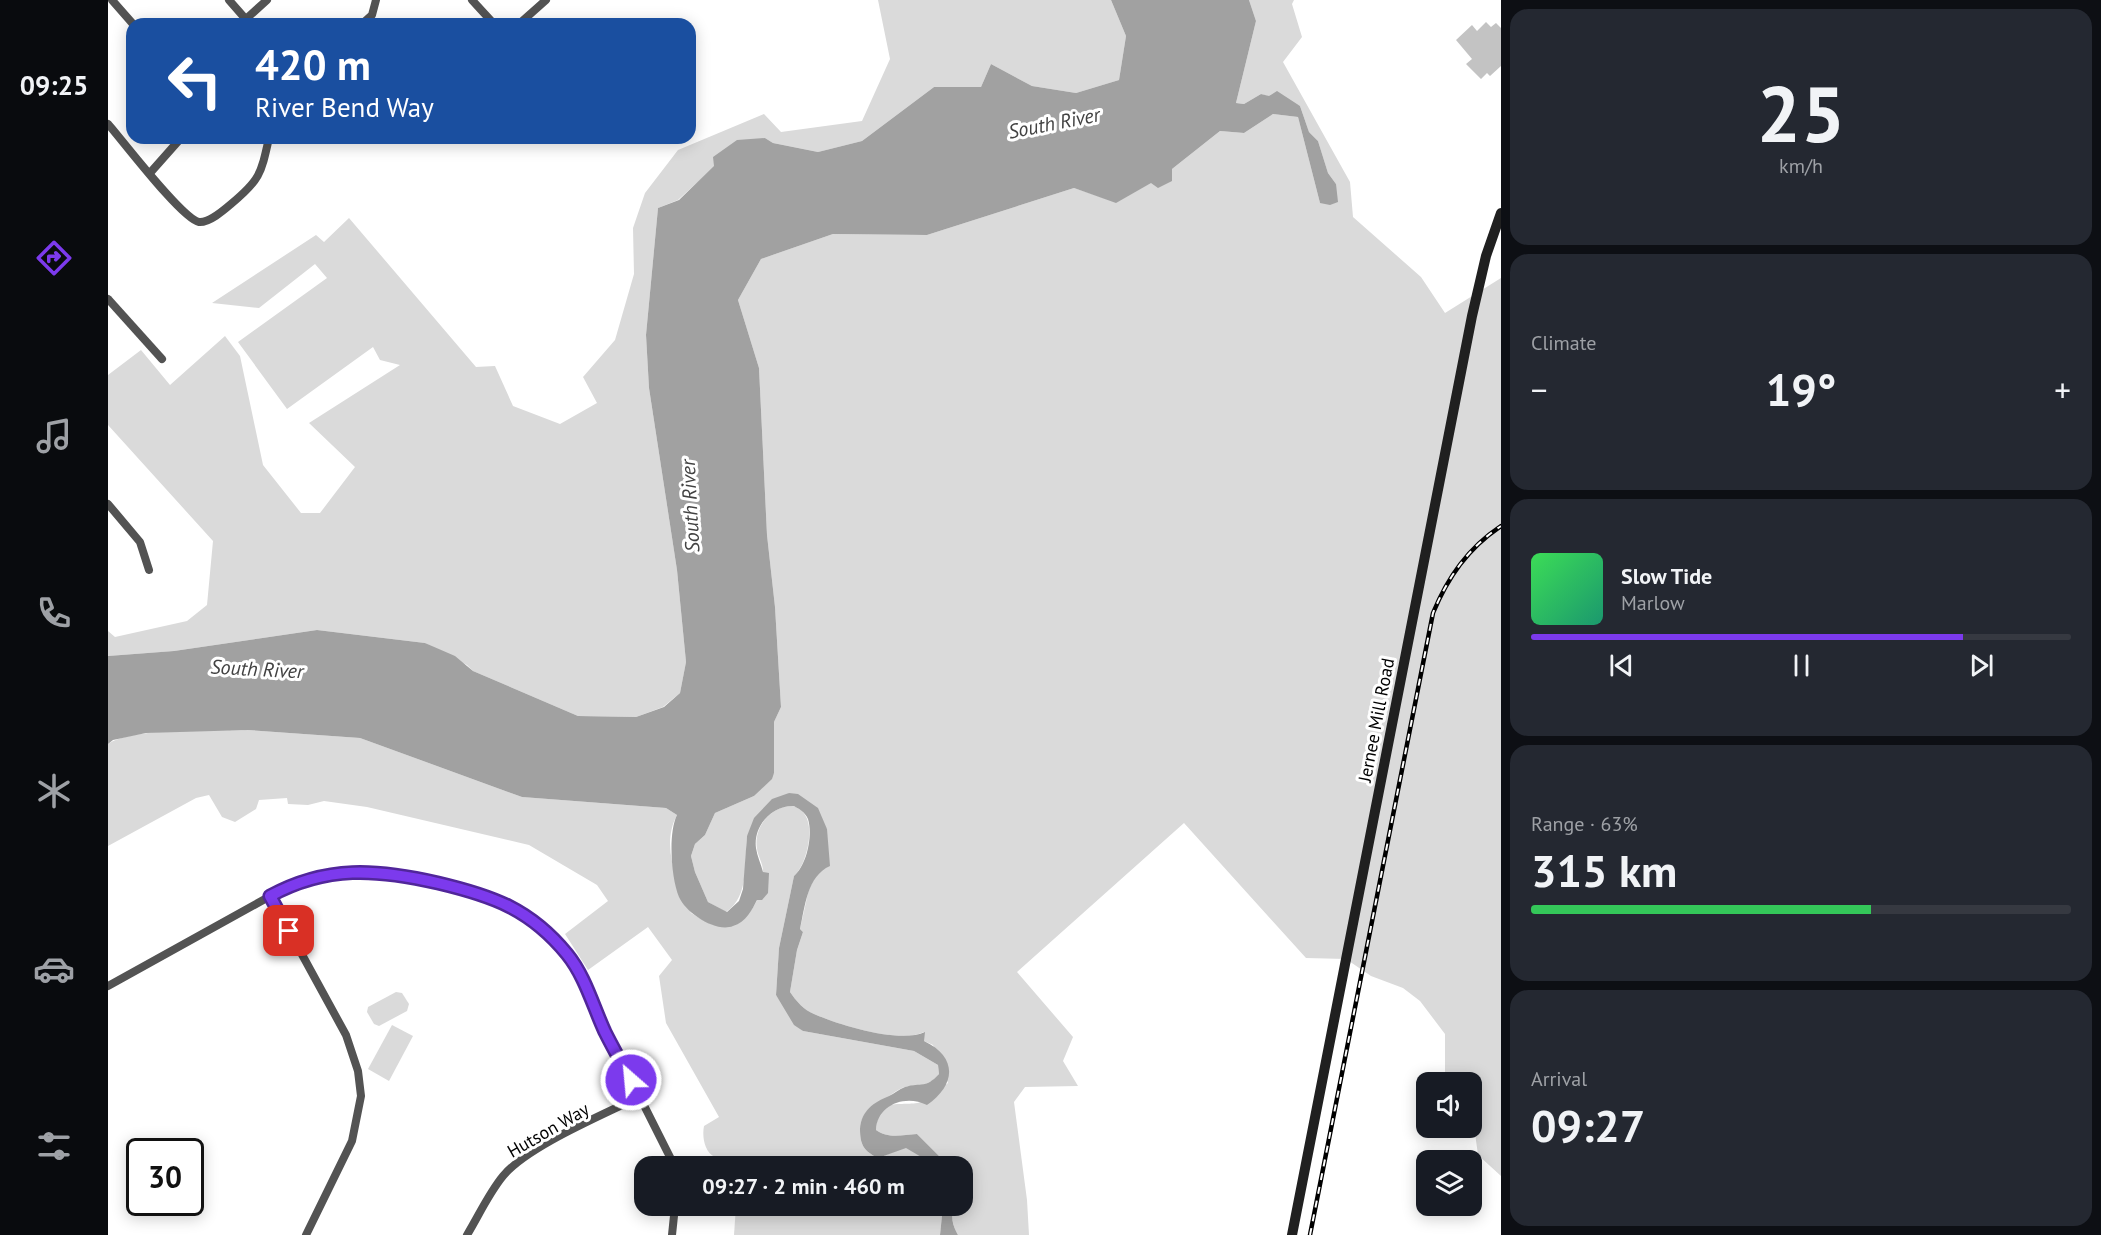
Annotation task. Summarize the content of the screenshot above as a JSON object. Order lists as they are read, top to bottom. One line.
{"streets":{"street":["Jernee Mill Road","Hutson Way"]},"water":["South River"],"page":{"tabs":"09:25","tile":[["25","km/h"],"Climate",["Range · 63%","315 km"],["Arrival","09:27"]],"turn":["420 m","River Bend Way"],"heat":["−","19°","+"],"song":["Slow Tide","Marlow"],"limit":"30","trip":"09:27 · 2 min · 460 m"}}
